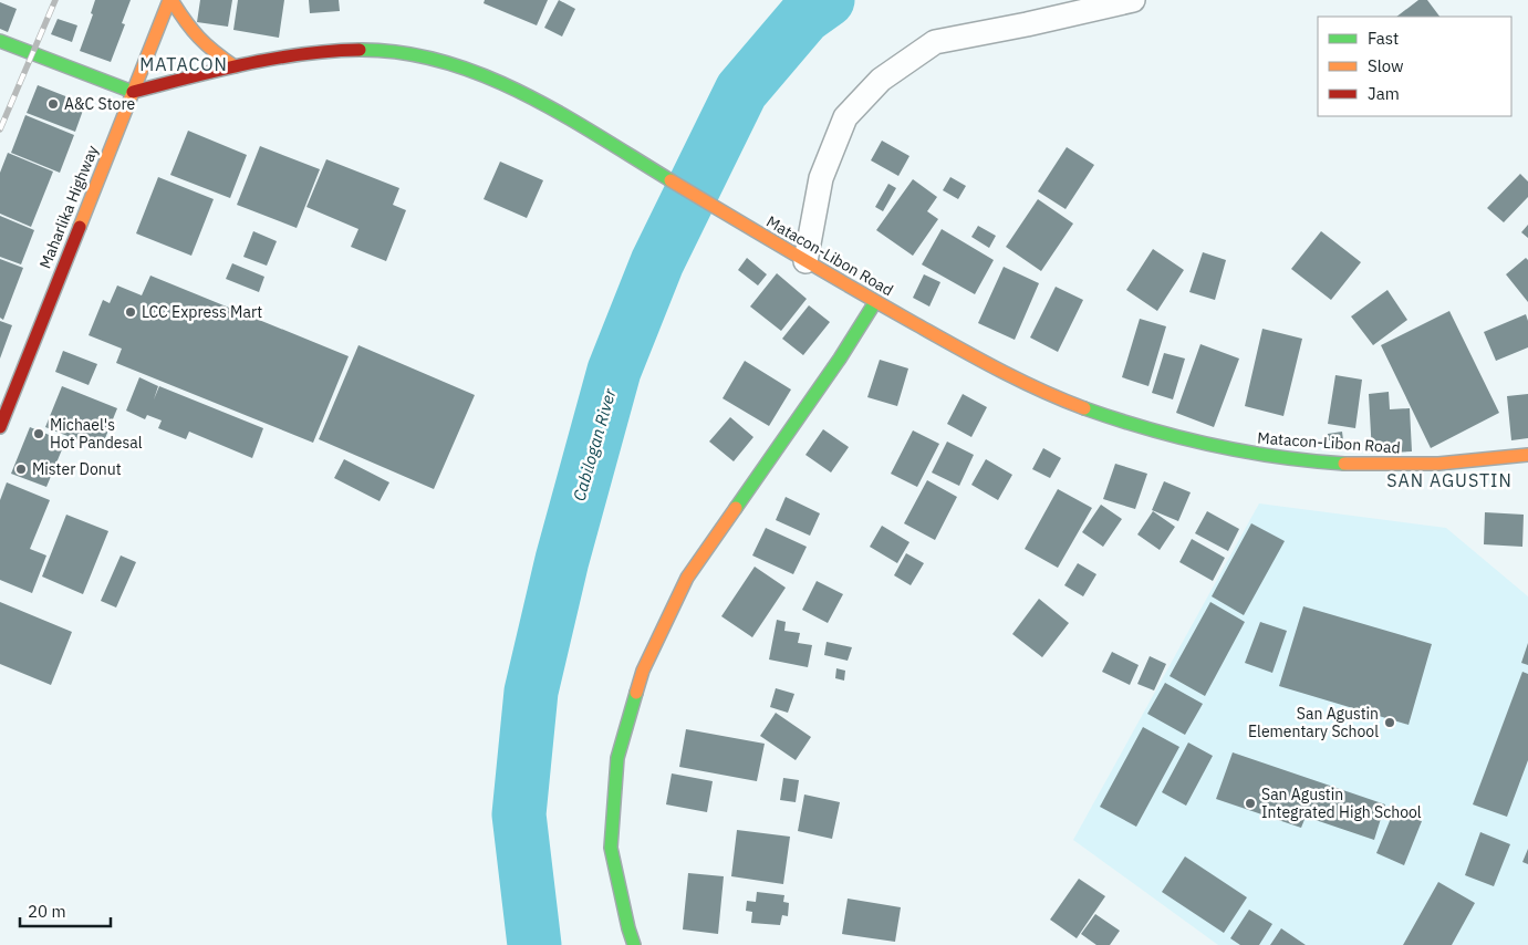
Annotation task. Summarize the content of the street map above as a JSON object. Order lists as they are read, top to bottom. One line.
{"streets":{"main road":["Maharlika Highway","Matacon-Libon Road"]},"crossings":[["Maharlika Highway","Matacon-Libon Road"]],"districts":["MATACON","SAN AGUSTIN"],"water":["Cabilogan River"],"places":["A&C Store","LCC Express Mart","Michael's Hot Pandesal","Mister Donut","San Agustin Elementary School","San Agustin Integrated High School"],"legend":["Fast","Slow","Jam"],"scale_bar":"20 m"}
